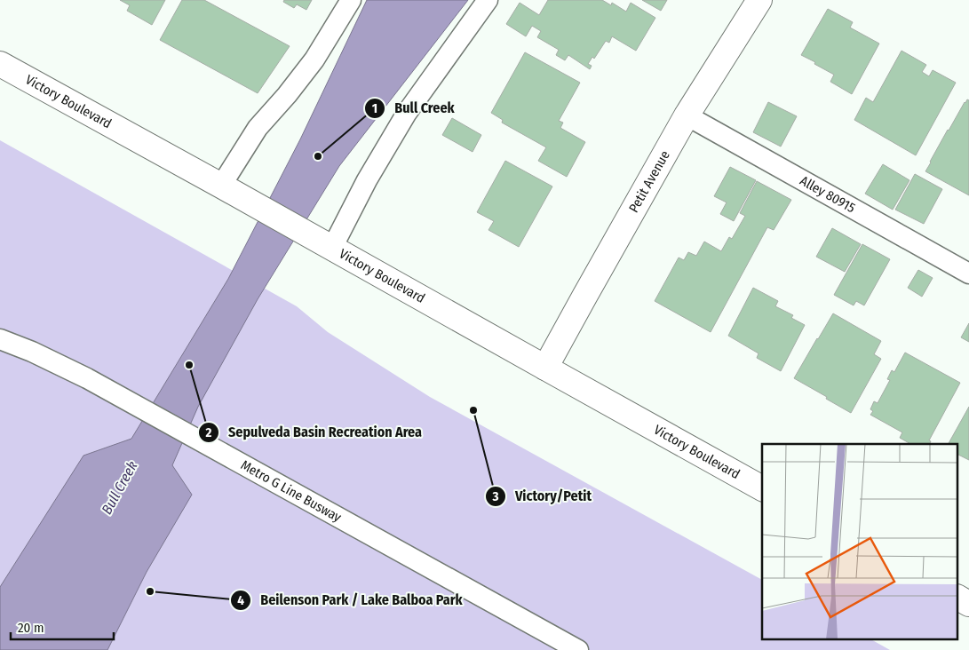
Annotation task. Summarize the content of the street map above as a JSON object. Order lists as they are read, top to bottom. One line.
{"streets":{"main road":["Victory Boulevard","Petit Avenue"],"lane":["Alley 80915","Metro G Line Busway"]},"crossings":[["Victory Boulevard","Petit Avenue"],["Petit Avenue","Alley 80915"]],"water":["Bull Creek"],"places":["Bull Creek","Sepulveda Basin Recreation Area","Victory/Petit","Beilenson Park / Lake Balboa Park"],"scale_bar":"20 m"}
